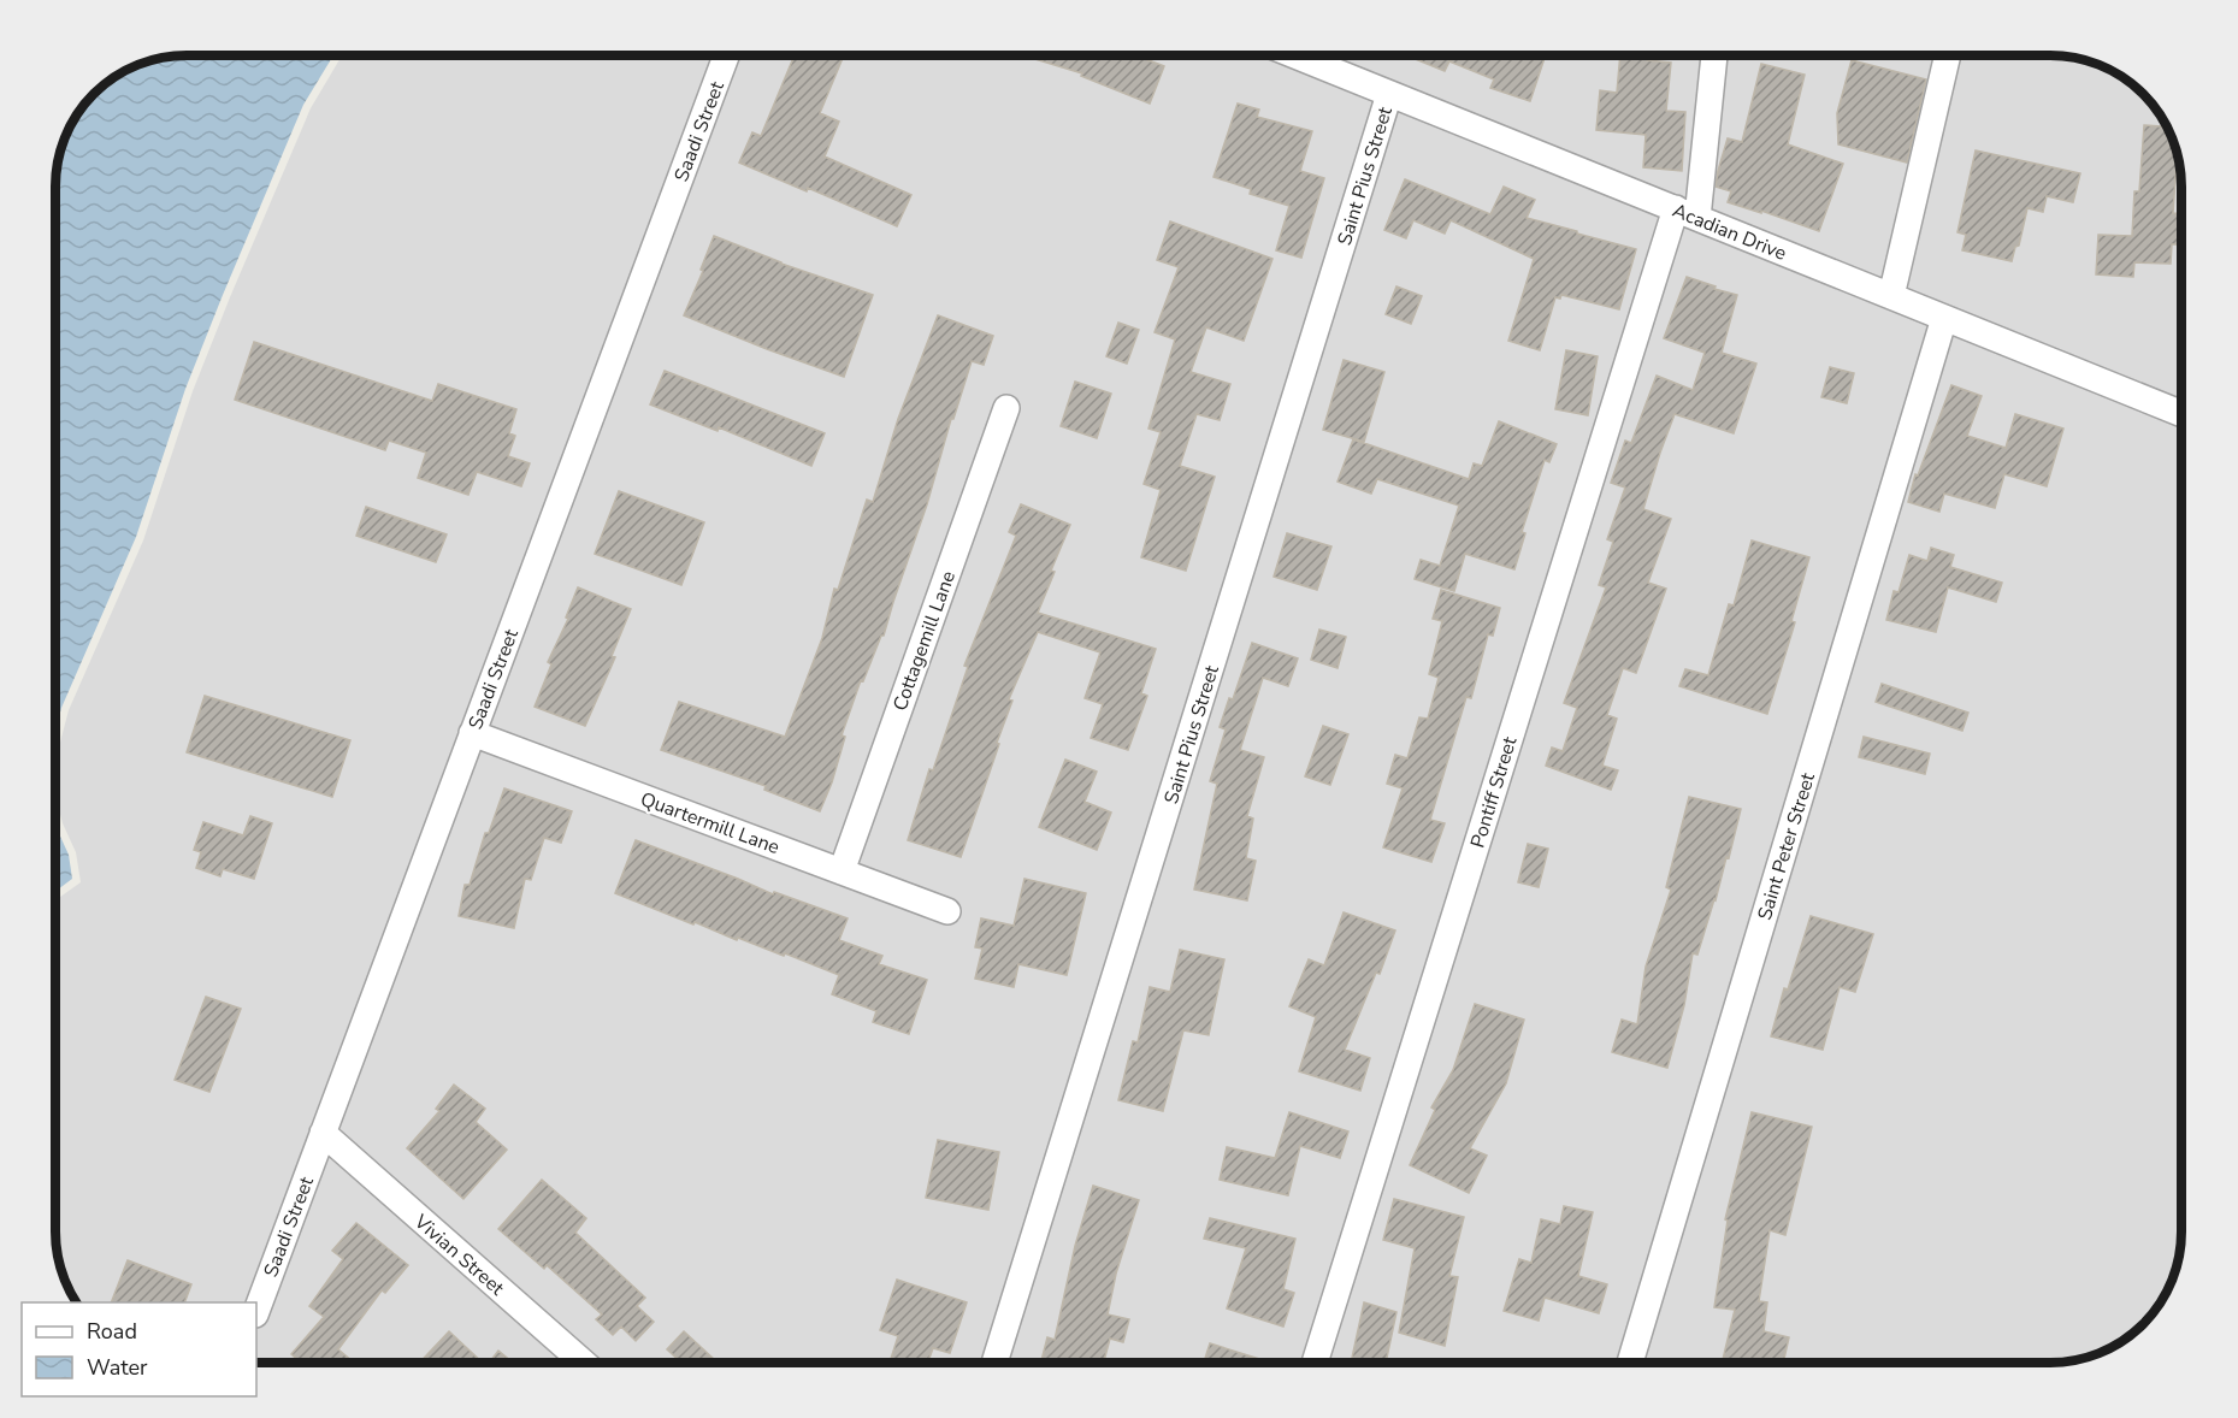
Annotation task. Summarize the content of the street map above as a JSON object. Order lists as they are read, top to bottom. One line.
{"streets":{"street":["Saadi Street","Saint Pius Street","Acadian Drive","Cottagemill Lane","Pontiff Street","Quartermill Lane","Saint Peter Street","Vivian Street"]},"crossings":[["Saadi Street","Quartermill Lane"],["Saadi Street","Vivian Street"],["Saint Pius Street","Acadian Drive"],["Acadian Drive","Pontiff Street"],["Acadian Drive","Saint Peter Street"],["Cottagemill Lane","Quartermill Lane"]],"legend":["Road","Water"]}
